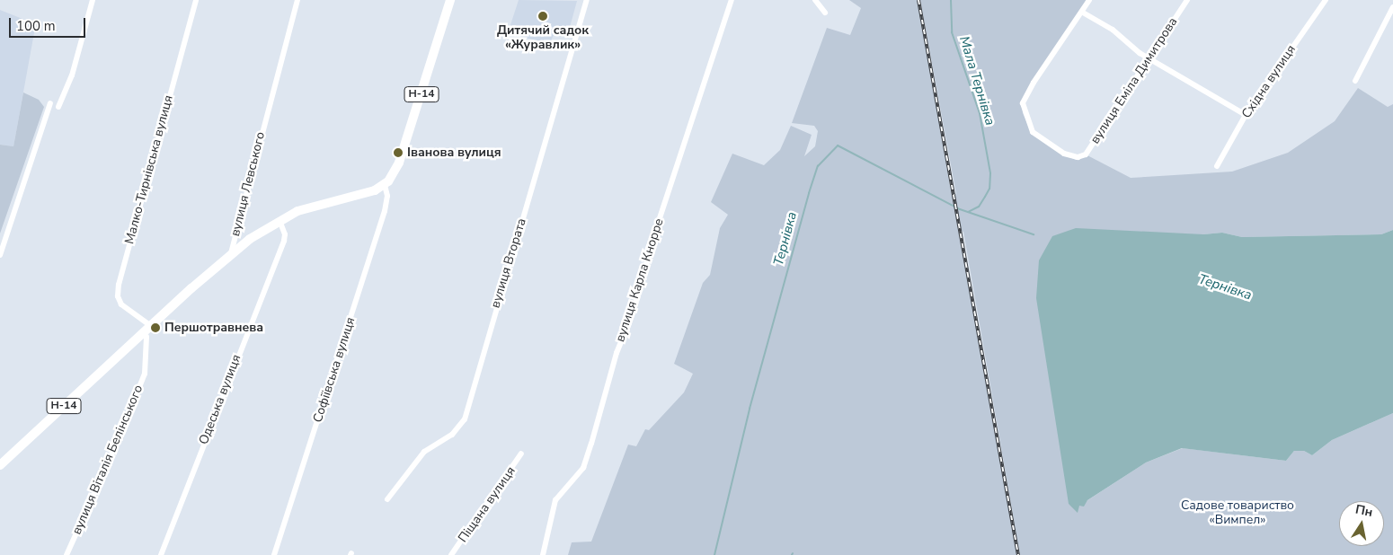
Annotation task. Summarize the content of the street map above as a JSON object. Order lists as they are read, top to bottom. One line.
{"streets":{"main road":["Н-14","вулиця Левського"],"street":["вулиця Еміла Димитрова","Східна вулиця","Малко-Тирнівська вулиця","вулиця Втората","вулиця Карла Кнорре","Софіївська вулиця","Одеська вулиця","вулиця Віталія Белінського","Піщана вулиця"]},"crossings":[["Н-14","вулиця Левського"],["Н-14","Софіївська вулиця"],["Н-14","Одеська вулиця"],["Н-14","вулиця Віталія Белінського"],["Малко-Тирнівська вулиця","вулиця Левського"],["вулиця Левського","вулиця Віталія Белінського"]],"water":["Мала Тернівка","Тернівка"],"parks":["Садове товариство «Вимпел»"],"places":["Дитячий садок «Журавлик»","Іванова вулиця","Першотравнева"],"scale_bar":"100 m","north":"top"}
